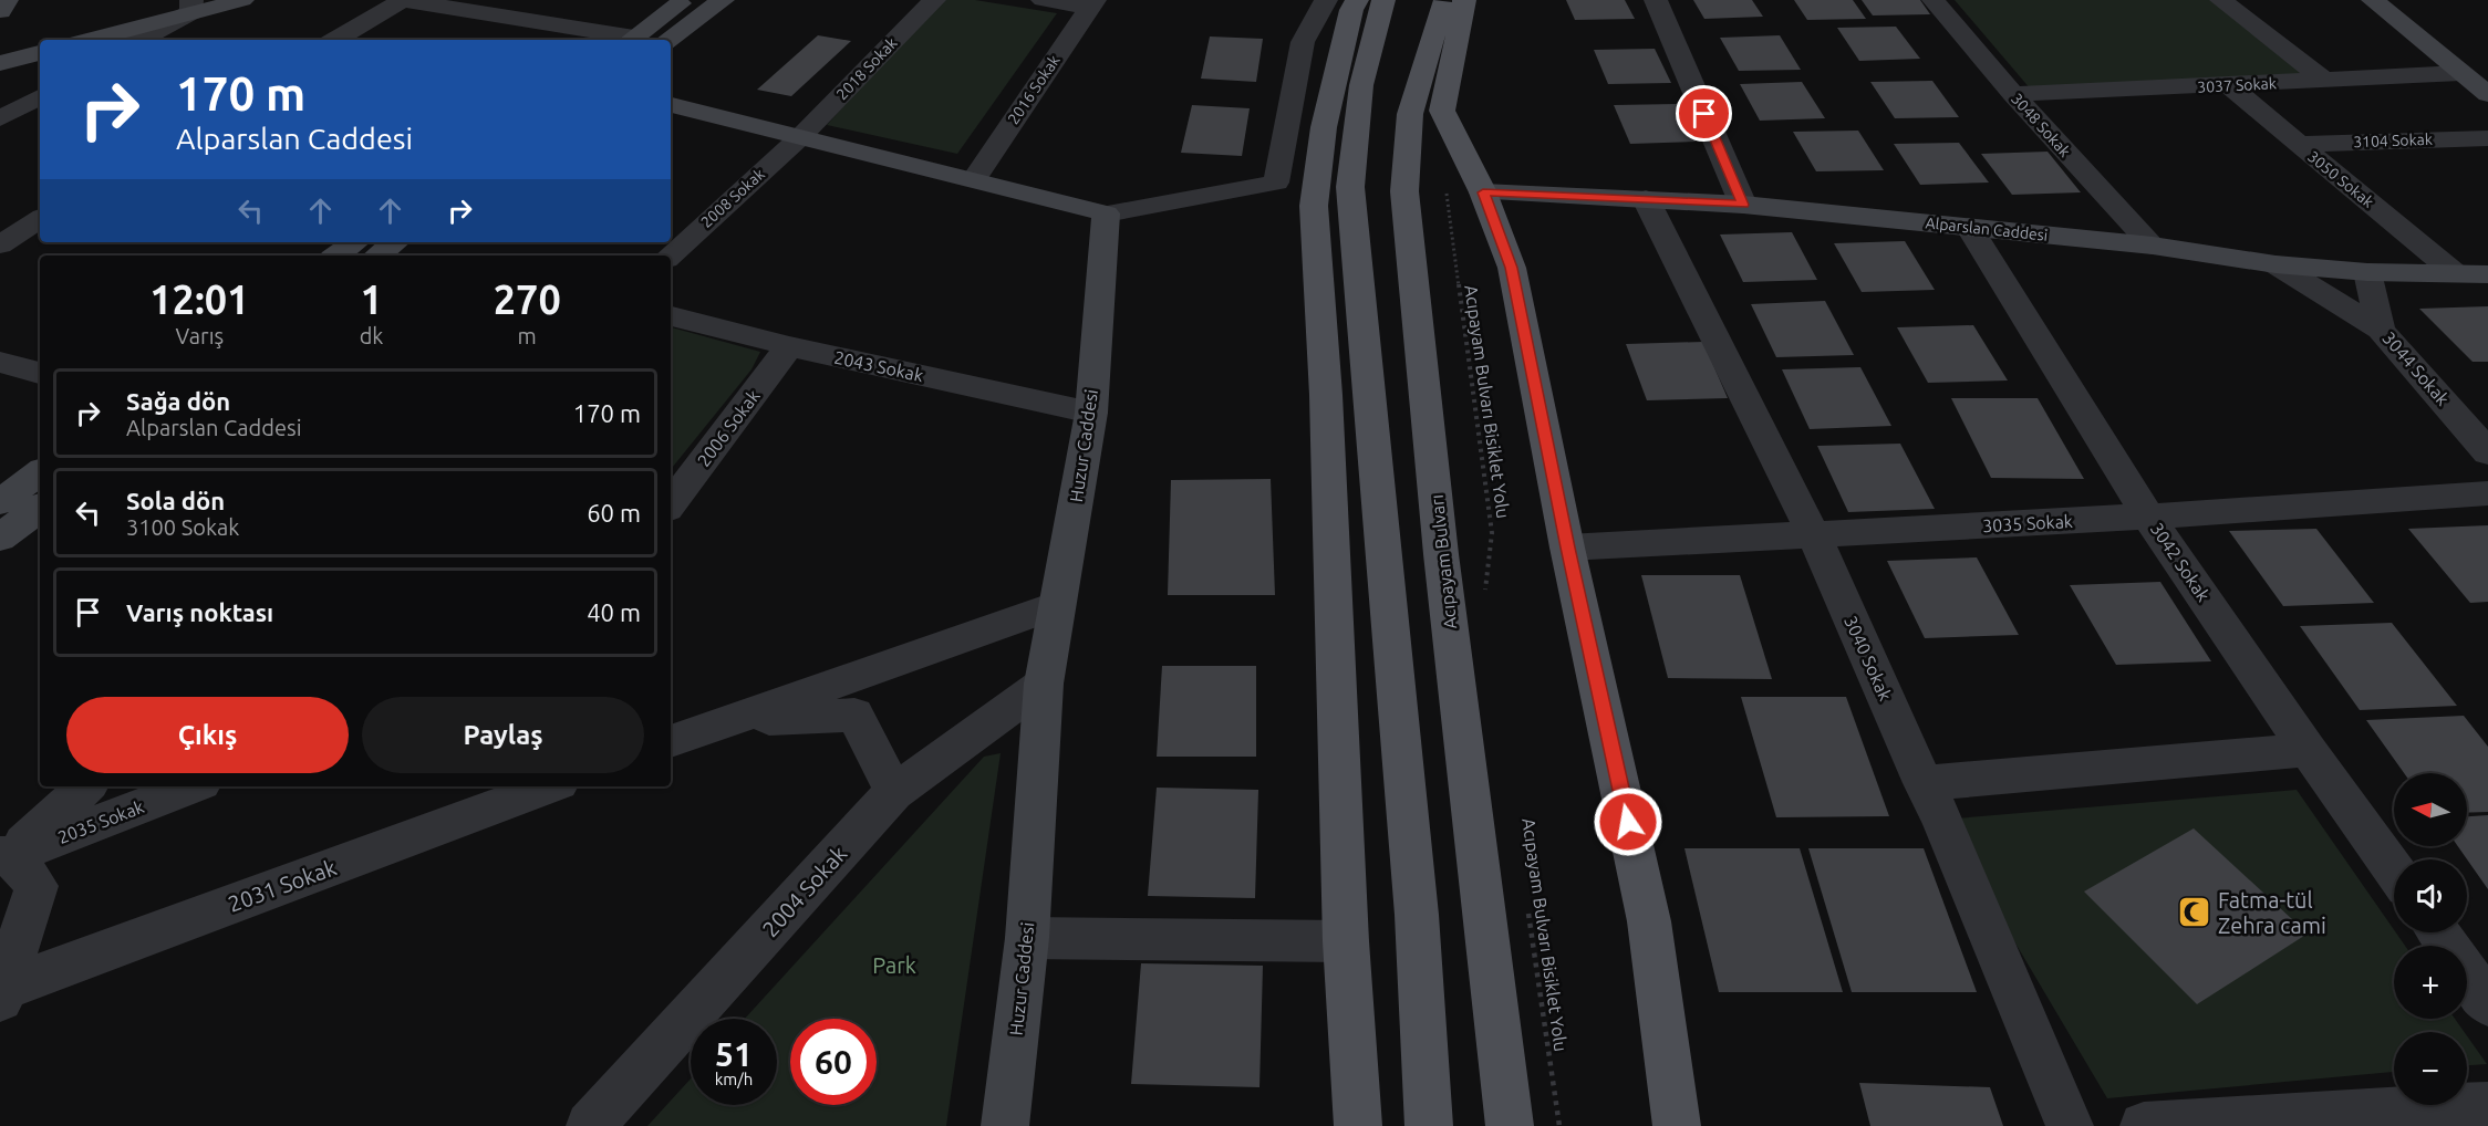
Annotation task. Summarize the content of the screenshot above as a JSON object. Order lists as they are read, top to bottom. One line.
{"streets":{"main road":["Acıpayam Bulvarı"],"street":["2018 Sokak","3037 Sokak","2016 Sokak","3048 Sokak","3104 Sokak","3050 Sokak","2008 Sokak","Alparslan Caddesi","2043 Sokak","3044 Sokak","2006 Sokak","Huzur Caddesi","3035 Sokak","3042 Sokak","3040 Sokak","2035 Sokak","2031 Sokak","2004 Sokak"],"path":["Acıpayam Bulvarı Bisiklet Yolu"]},"crossings":[["2018 Sokak","2008 Sokak"],["3037 Sokak","3048 Sokak"],["3037 Sokak","3050 Sokak"],["3048 Sokak","Alparslan Caddesi"],["3104 Sokak","3050 Sokak"],["3050 Sokak","Alparslan Caddesi"],["Alparslan Caddesi","3044 Sokak"],["Alparslan Caddesi","3042 Sokak"],["Alparslan Caddesi","3040 Sokak"],["2043 Sokak","2006 Sokak"],["2043 Sokak","Huzur Caddesi"],["Huzur Caddesi","2004 Sokak"],["3035 Sokak","3042 Sokak"],["3035 Sokak","3040 Sokak"]],"parks":["Park"],"places":{"mosque":["Fatma-tül Zehra cami"]},"north":"left","page":{"turn":["170 m","Alparslan Caddesi"],"eta":["12:01","Varış","1","dk","270","m"],"list":[{"name":"Sağa dön","note":"Alparslan Caddesi","value":"170 m"},{"name":"Sola dön","note":"3100 Sokak","value":"60 m"},{"name":"Varış noktası","value":"40 m"}],"buttons":["Çıkış","Paylaş"],"map_buttons":["+","−"],"speed":"51 km/h","limit":"60"}}
